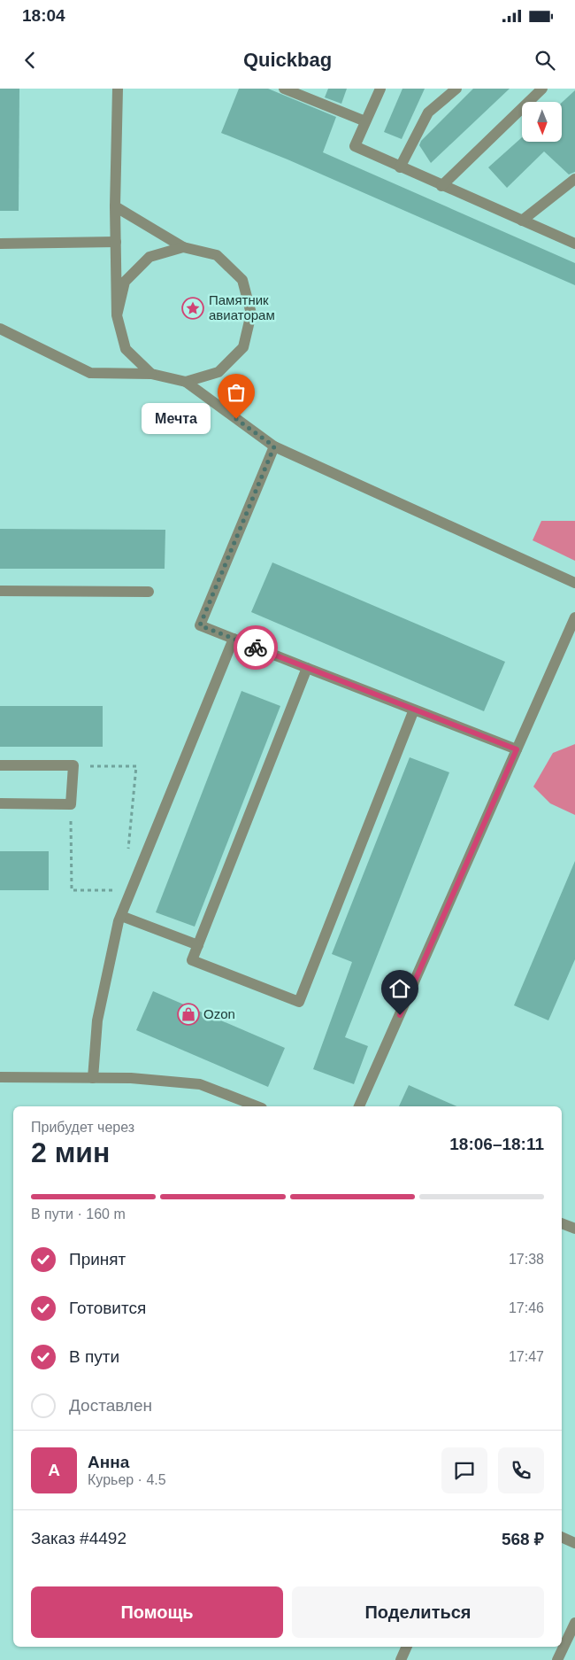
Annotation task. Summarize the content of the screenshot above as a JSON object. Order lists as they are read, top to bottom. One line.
{"places":{"place":["Памятник авиаторам"],"other":["Мечта"],"shop":["Ozon"]},"north":"bottom","page":{"status":"18:04","header":"Quickbag","bubble":"Мечта","heading":["2 мин","Прибудет через","18:06–18:11"],"panel":["Анна","Курьер · 4.5","Заказ #4492","568 ₽"],"bar":"В пути · 160 m","list":[["Принят","17:38"],["Готовится","17:46"],["В пути","17:47"],"Доставлен"],"round":"А","buttons":["Помощь","Поделиться"]}}
